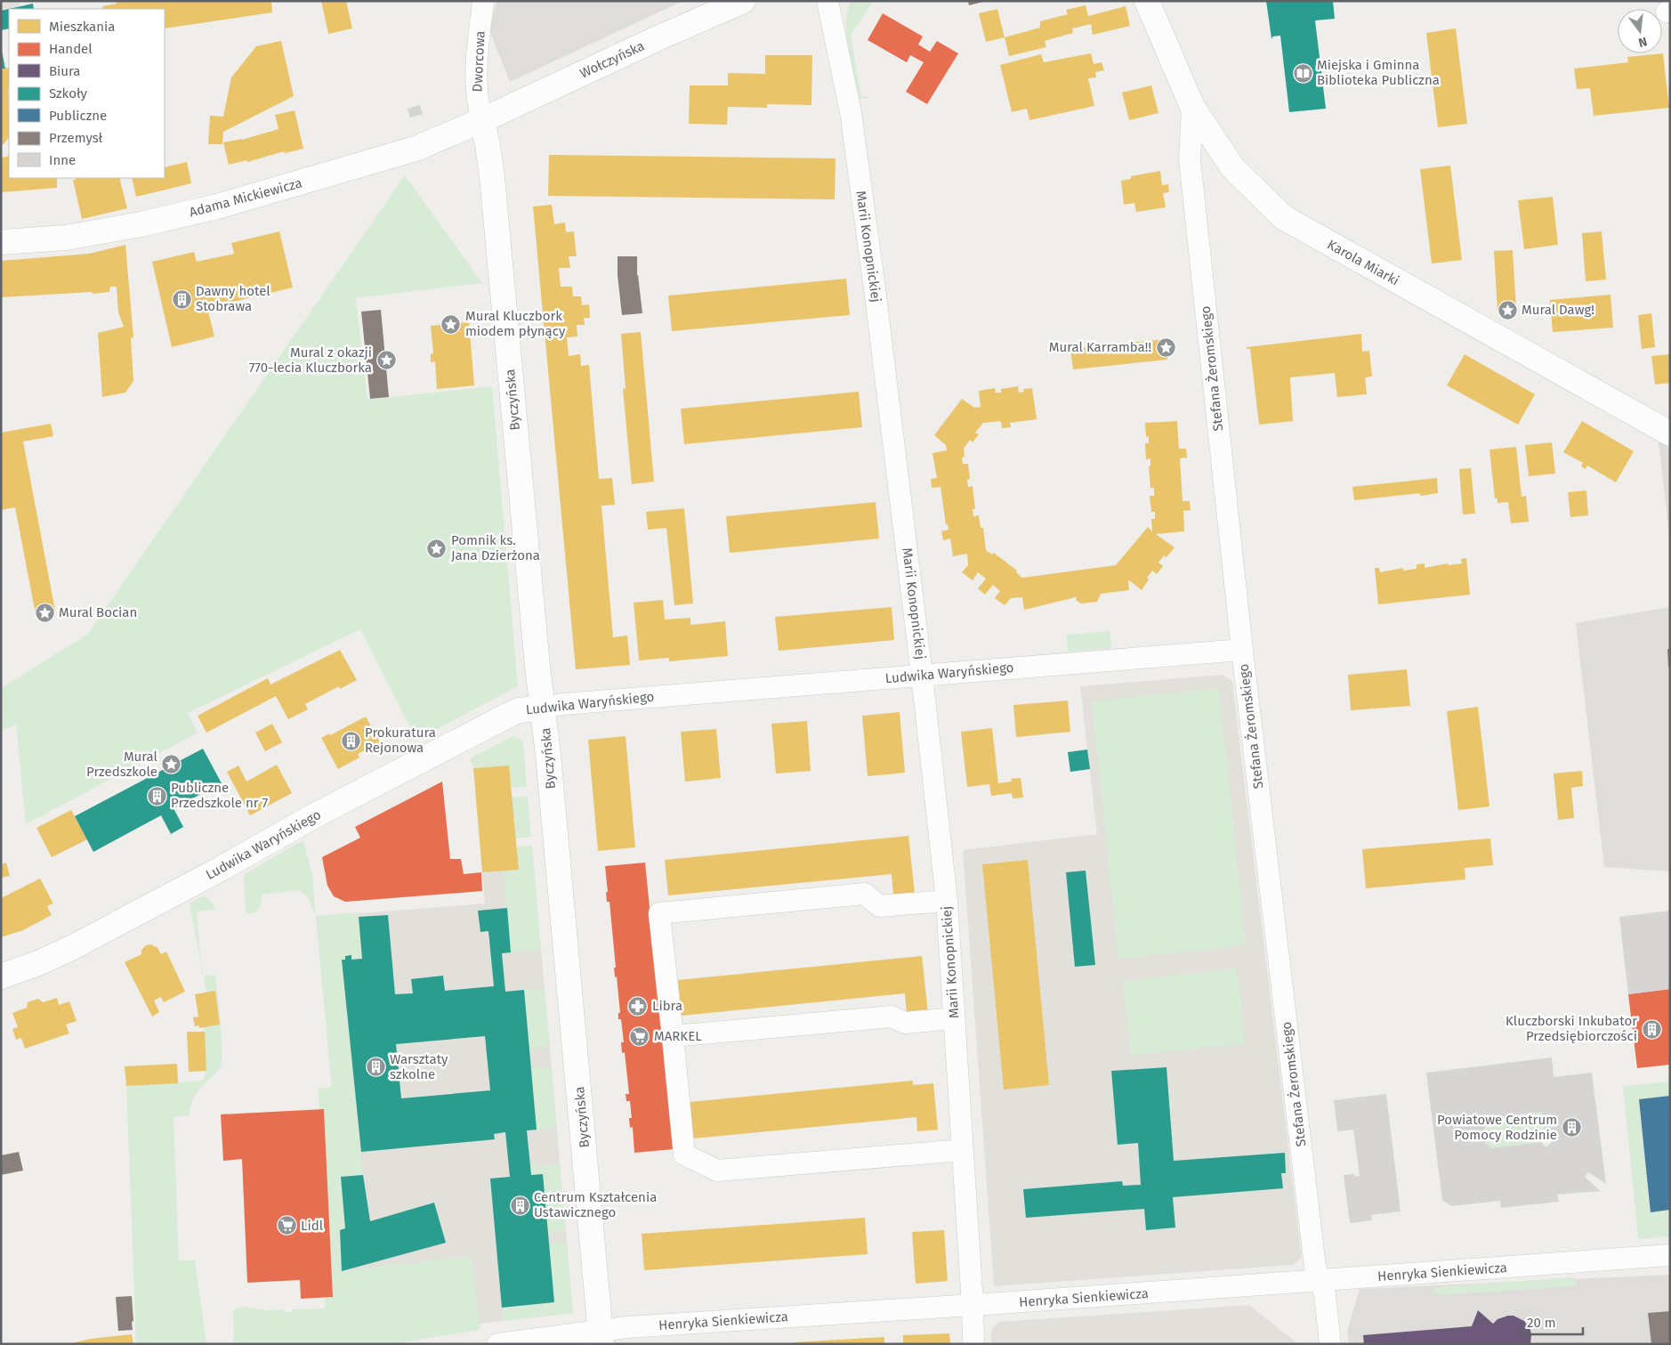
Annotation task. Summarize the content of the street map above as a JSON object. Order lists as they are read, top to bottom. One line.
{"streets":{"street":["Wołczyńska","Dworcowa","Adama Mickiewicza","Marii Konopnickiej","Karola Miarki","Stefana Żeromskiego","Byczyńska","Ludwika Waryńskiego","Henryka Sienkiewicza"]},"crossings":[["Wołczyńska","Dworcowa"],["Wołczyńska","Adama Mickiewicza"],["Wołczyńska","Byczyńska"],["Dworcowa","Adama Mickiewicza"],["Dworcowa","Byczyńska"],["Adama Mickiewicza","Byczyńska"],["Marii Konopnickiej","Ludwika Waryńskiego"],["Marii Konopnickiej","Henryka Sienkiewicza"],["Karola Miarki","Stefana Żeromskiego"],["Stefana Żeromskiego","Ludwika Waryńskiego"],["Stefana Żeromskiego","Henryka Sienkiewicza"],["Byczyńska","Ludwika Waryńskiego"],["Byczyńska","Henryka Sienkiewicza"]],"places":{"library":["Miejska i Gminna Biblioteka Publiczna"],"building":["Dawny hotel Stobrawa","Prokuratura Rejonowa","Publiczne Przedszkole nr 7","Kluczborski Inkubator Przedsiębiorczości","Warsztaty szkolne","Powiatowe Centrum Pomocy Rodzinie","Centrum Kształcenia Ustawicznego"],"place":["Mural Dawg!","Mural Kluczbork miodem płynący","Mural Karramba!!","Mural z okazji 770-lecia Kluczborka","Pomnik ks. Jana Dzierżona","Mural Bocian","Mural Przedszkole"],"pharmacy":["Libra"],"supermarket":["MARKEL","Lidl"]},"legend":["Mieszkania","Handel","Biura","Szkoły","Publiczne","Przemysł","Inne"],"scale_bar":"20 m","north":"bottom"}
